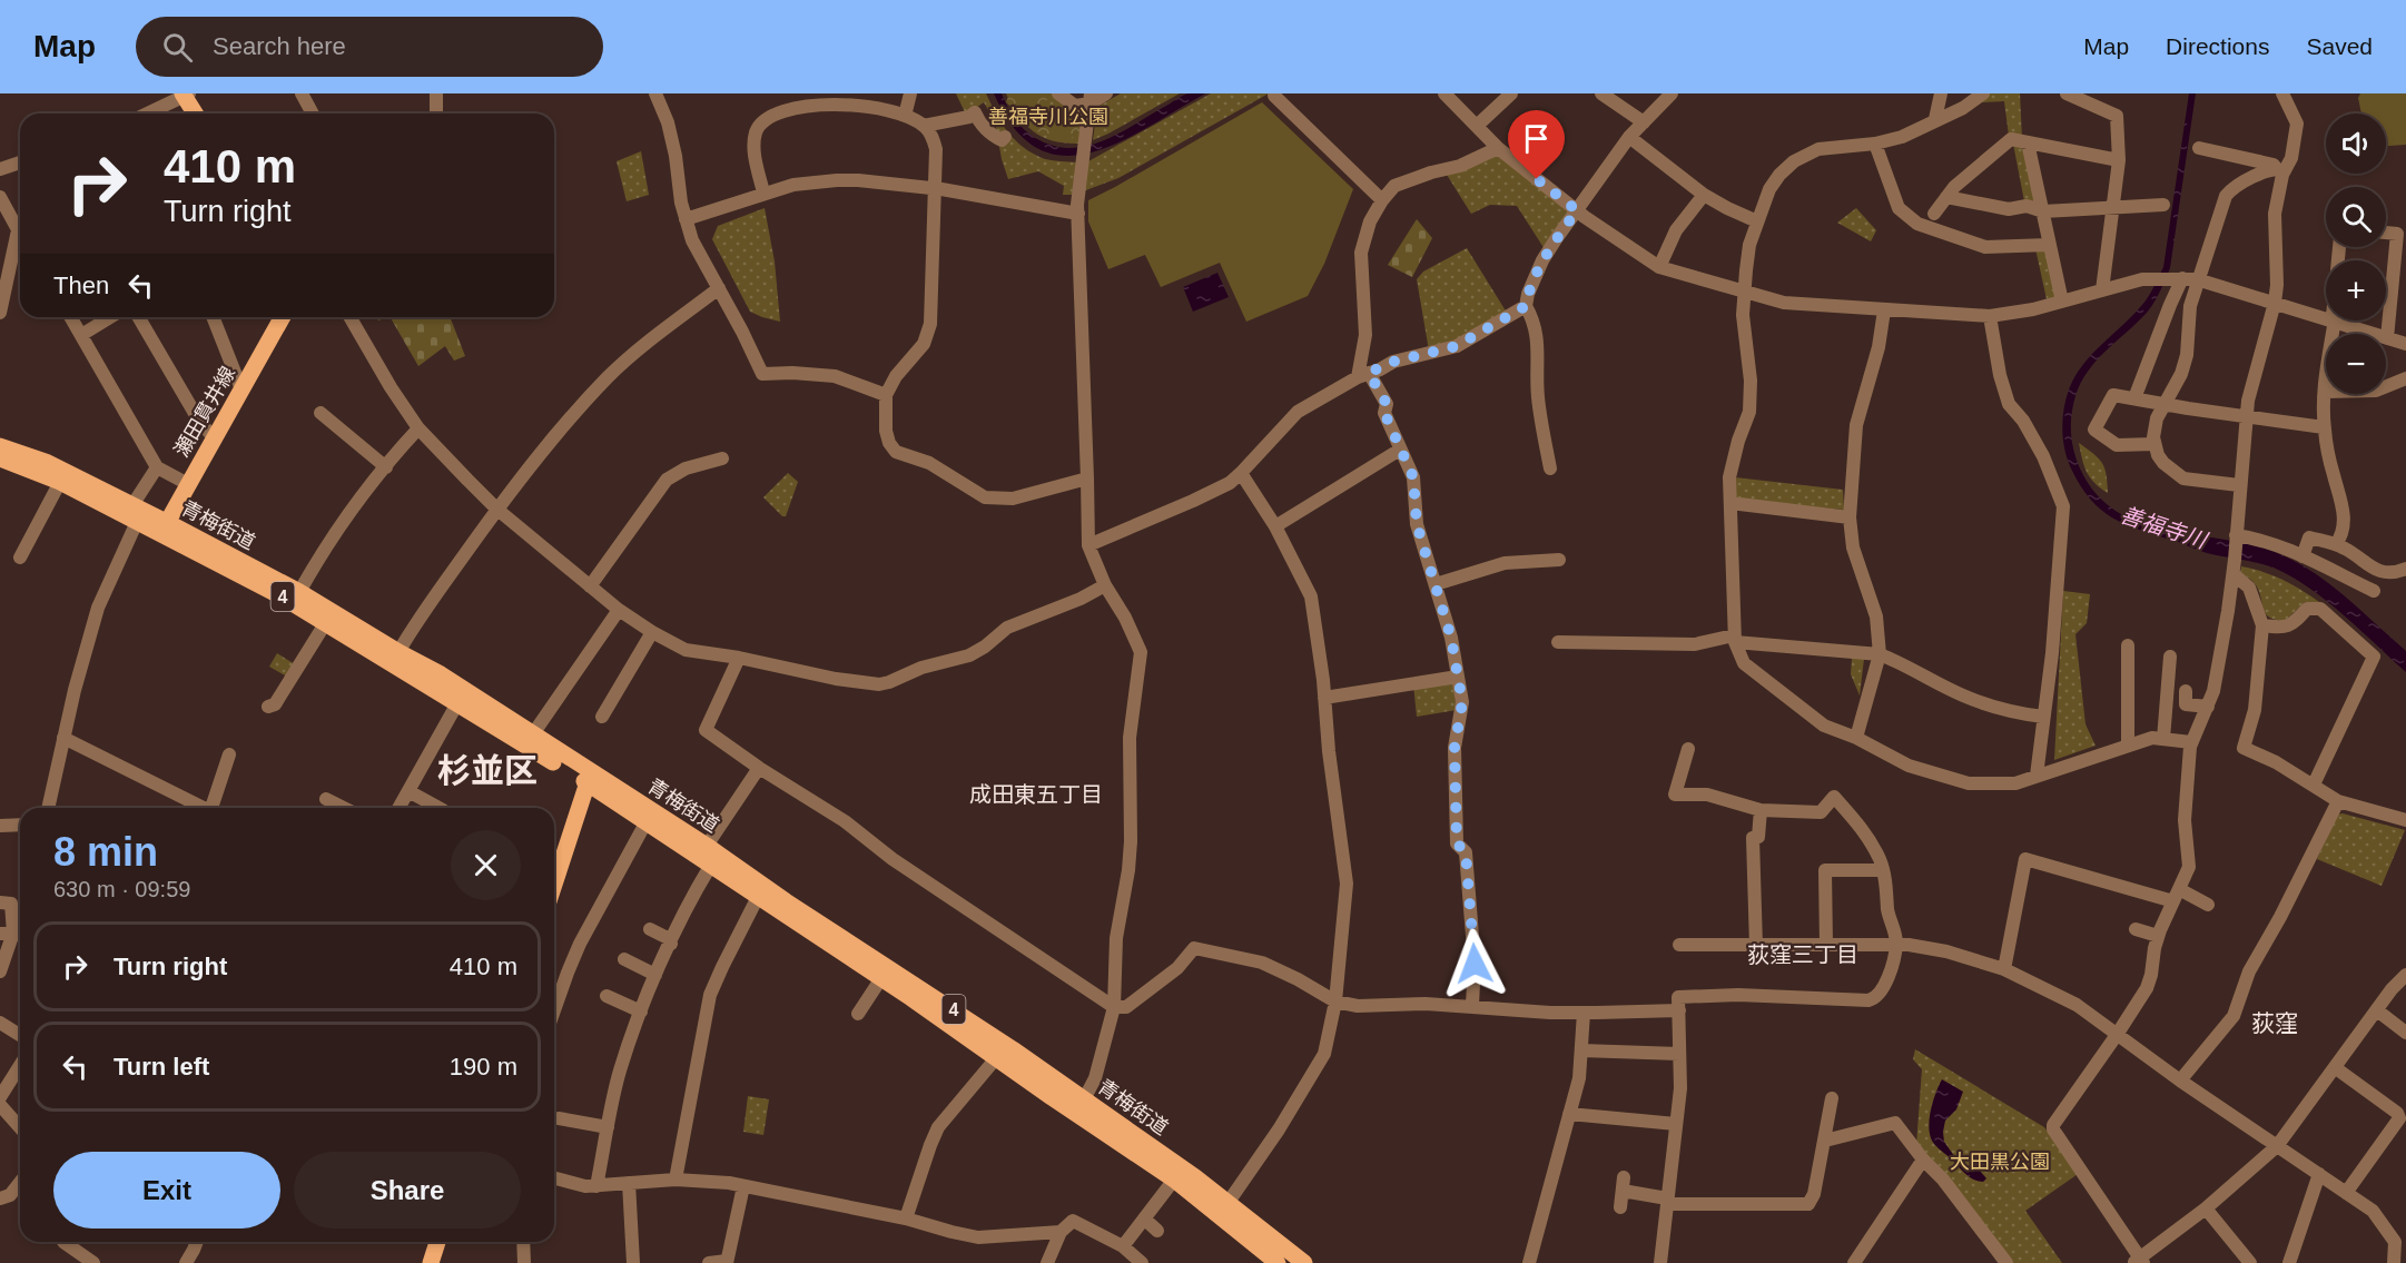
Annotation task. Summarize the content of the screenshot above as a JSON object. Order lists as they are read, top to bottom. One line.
{"streets":{"main road":["瀬田貫井線","青梅街道","4"]},"crossings":[["瀬田貫井線","青梅街道"]],"districts":["杉並区","成田東五丁目","荻窪三丁目","荻窪"],"water":["善福寺川"],"parks":["善福寺川公園","大田黒公園"],"page":{"header":"Map","search":"Search here","nav":["Map","Directions","Saved"],"map_buttons":["+","−"],"turn":["410 m","Turn right"],"then":"Then","heading":["8 min","630 m · 09:59"],"list":[{"name":"Turn right","value":"410 m"},{"name":"Turn left","value":"190 m"}],"buttons":["Exit","Share"]}}
